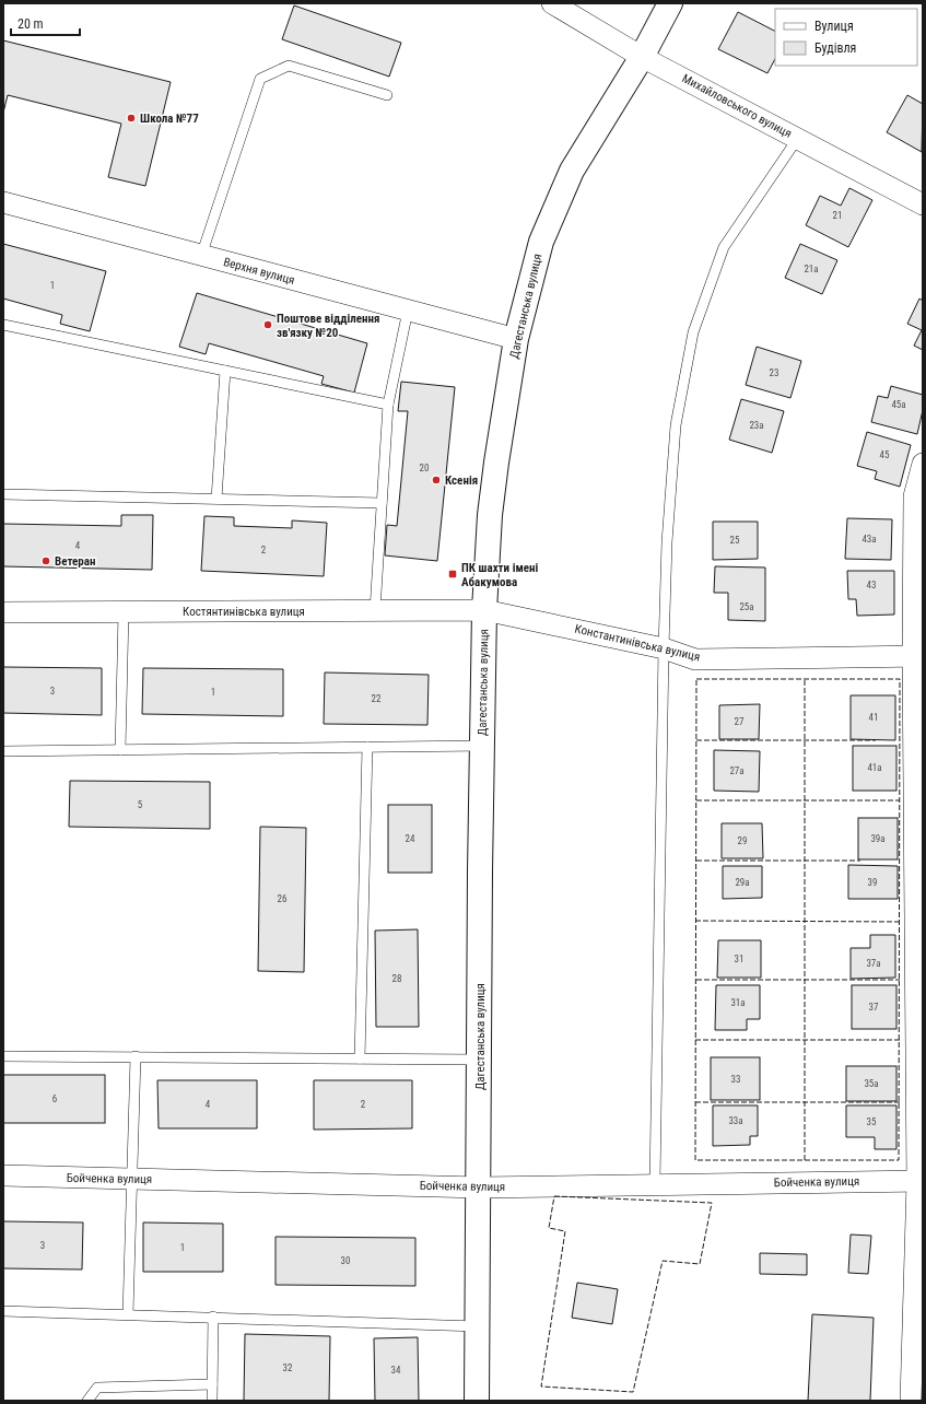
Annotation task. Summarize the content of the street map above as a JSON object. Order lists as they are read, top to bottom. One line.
{"streets":{"street":["Михайловського вулиця","Верхня вулиця","Дагестанська вулиця","Костянтинівська вулиця","Константинівська вулиця","Бойченка вулиця"]},"crossings":[["Михайловського вулиця","Дагестанська вулиця"],["Верхня вулиця","Дагестанська вулиця"],["Дагестанська вулиця","Костянтинівська вулиця"],["Дагестанська вулиця","Константинівська вулиця"],["Дагестанська вулиця","Бойченка вулиця"],["Костянтинівська вулиця","Константинівська вулиця"]],"places":{"other":["Школа №77","Поштове відділення зв'язку №20","Ксенія","Ветеран"],"transit":["ПК шахти імені Абакумова"]},"house_numbers":["21","21а","1","23","45а","23а","45","20","43а","25","4","2","43","25а","3","1","22","41","27","41а","27а","5","24","39а","29","29а","39","26","31","37а","28","31а","37","33","35а","6","4","2","33а","35","3","1","30","32","34"],"legend":["Вулиця","Будівля"],"scale_bar":"20 m"}
